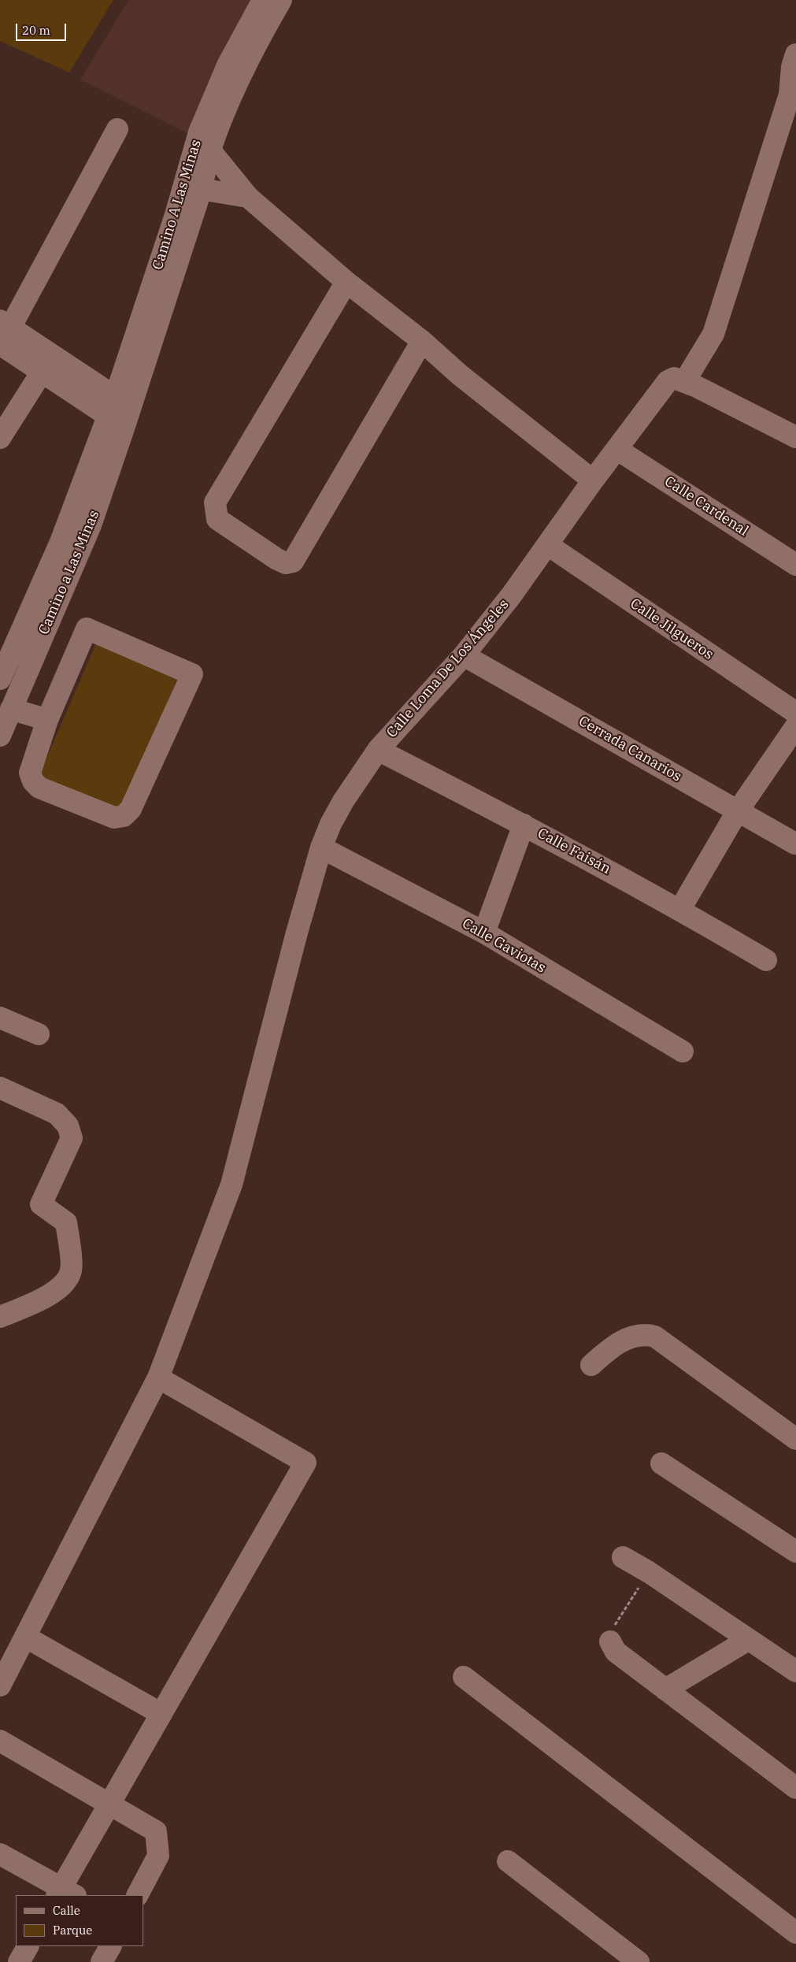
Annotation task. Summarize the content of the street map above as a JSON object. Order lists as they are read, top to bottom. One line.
{"streets":{"street":["Camino A Las Minas","Calle Cardenal","Camino a Las Minas","Calle Jilgueros","Calle Loma De Los Ángeles","Cerrada Canarios","Calle Faisán","Calle Gaviotas"]},"crossings":[["Camino A Las Minas","Camino a Las Minas"],["Calle Cardenal","Calle Loma De Los Ángeles"],["Calle Jilgueros","Calle Loma De Los Ángeles"],["Calle Loma De Los Ángeles","Cerrada Canarios"],["Calle Loma De Los Ángeles","Calle Faisán"],["Calle Loma De Los Ángeles","Calle Gaviotas"]],"legend":["Calle","Parque"],"scale_bar":"20 m"}
